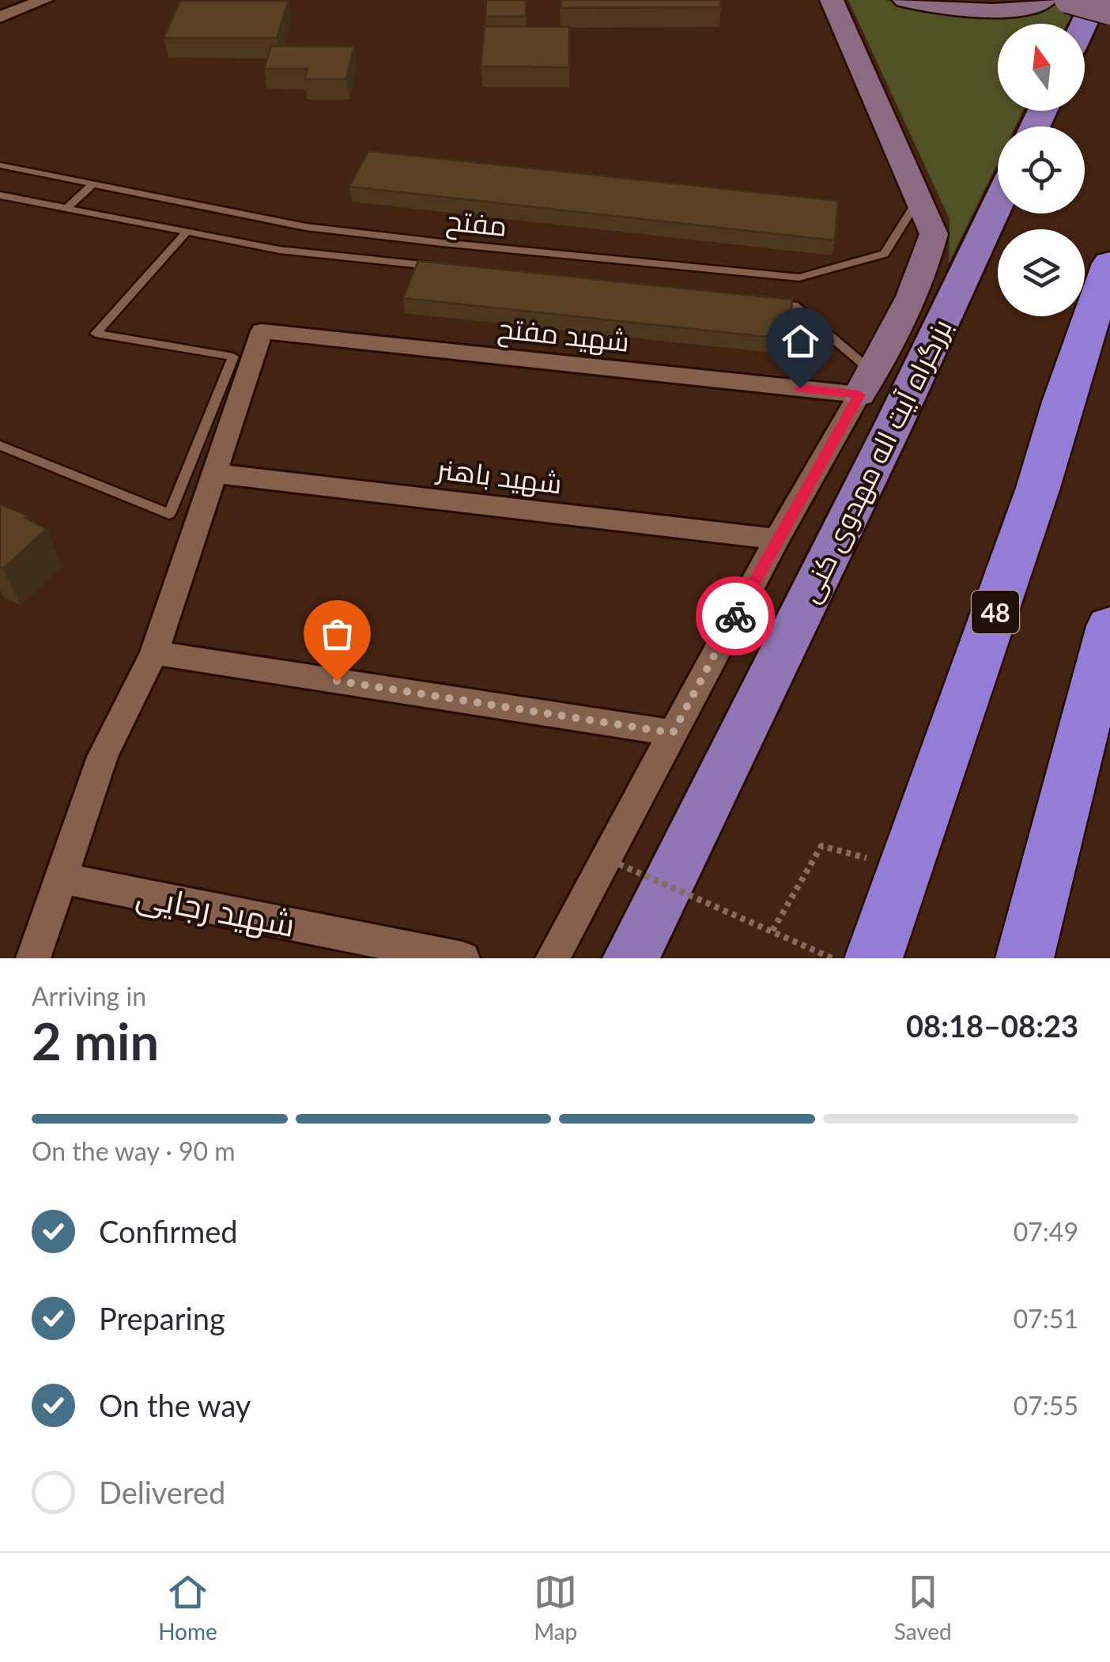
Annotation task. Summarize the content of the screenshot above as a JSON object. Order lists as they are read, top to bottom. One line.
{"streets":{"highway":["48"],"main road":["بزرگراه آیت اله مهدوی کنی"],"street":["شهید مفتح","شهید باهنر","شهید رجایی"],"lane":["مفتح"]},"crossings":[["شهید مفتح","بزرگراه آیت اله مهدوی کنی"],["شهید مفتح","شهید باهنر"]],"north":"top","page":{"heading":["2 min","Arriving in","08:18–08:23"],"bar":"On the way · 90 m","list":[["Confirmed","07:49"],["Preparing","07:51"],["On the way","07:55"],"Delivered"],"tabs":["Home","Map","Saved"]}}
